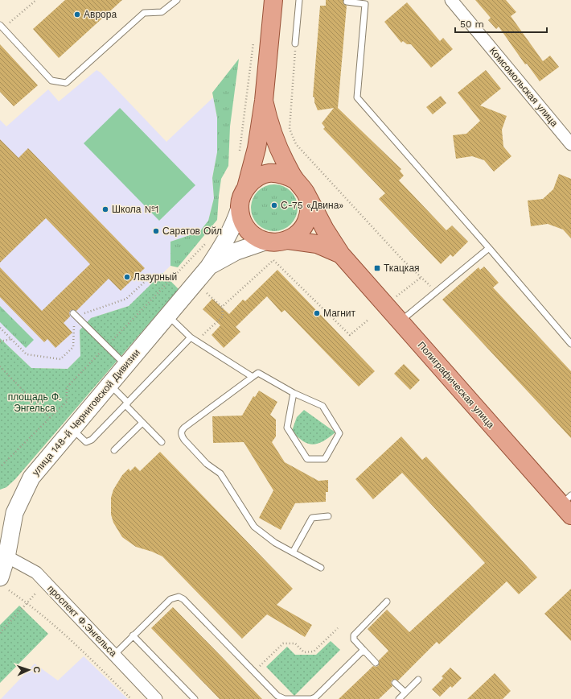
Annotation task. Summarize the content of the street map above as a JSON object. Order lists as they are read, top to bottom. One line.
{"streets":{"main road":["Полиграфическая улица","улица 148-й Черниговской Дивизии"],"street":["Комсомольская улица","проспект Ф.Энгельса"]},"crossings":[["Полиграфическая улица","улица 148-й Черниговской Дивизии"],["улица 148-й Черниговской Дивизии","проспект Ф.Энгельса"]],"parks":["площадь Ф. Энгельса"],"places":{"other":["Аврора","С-75 «Двина»","Школа №1","Саратов Ойл","Лазурный","Магнит"],"transit":["Ткацкая"]},"scale_bar":"50 m","north":"right"}
